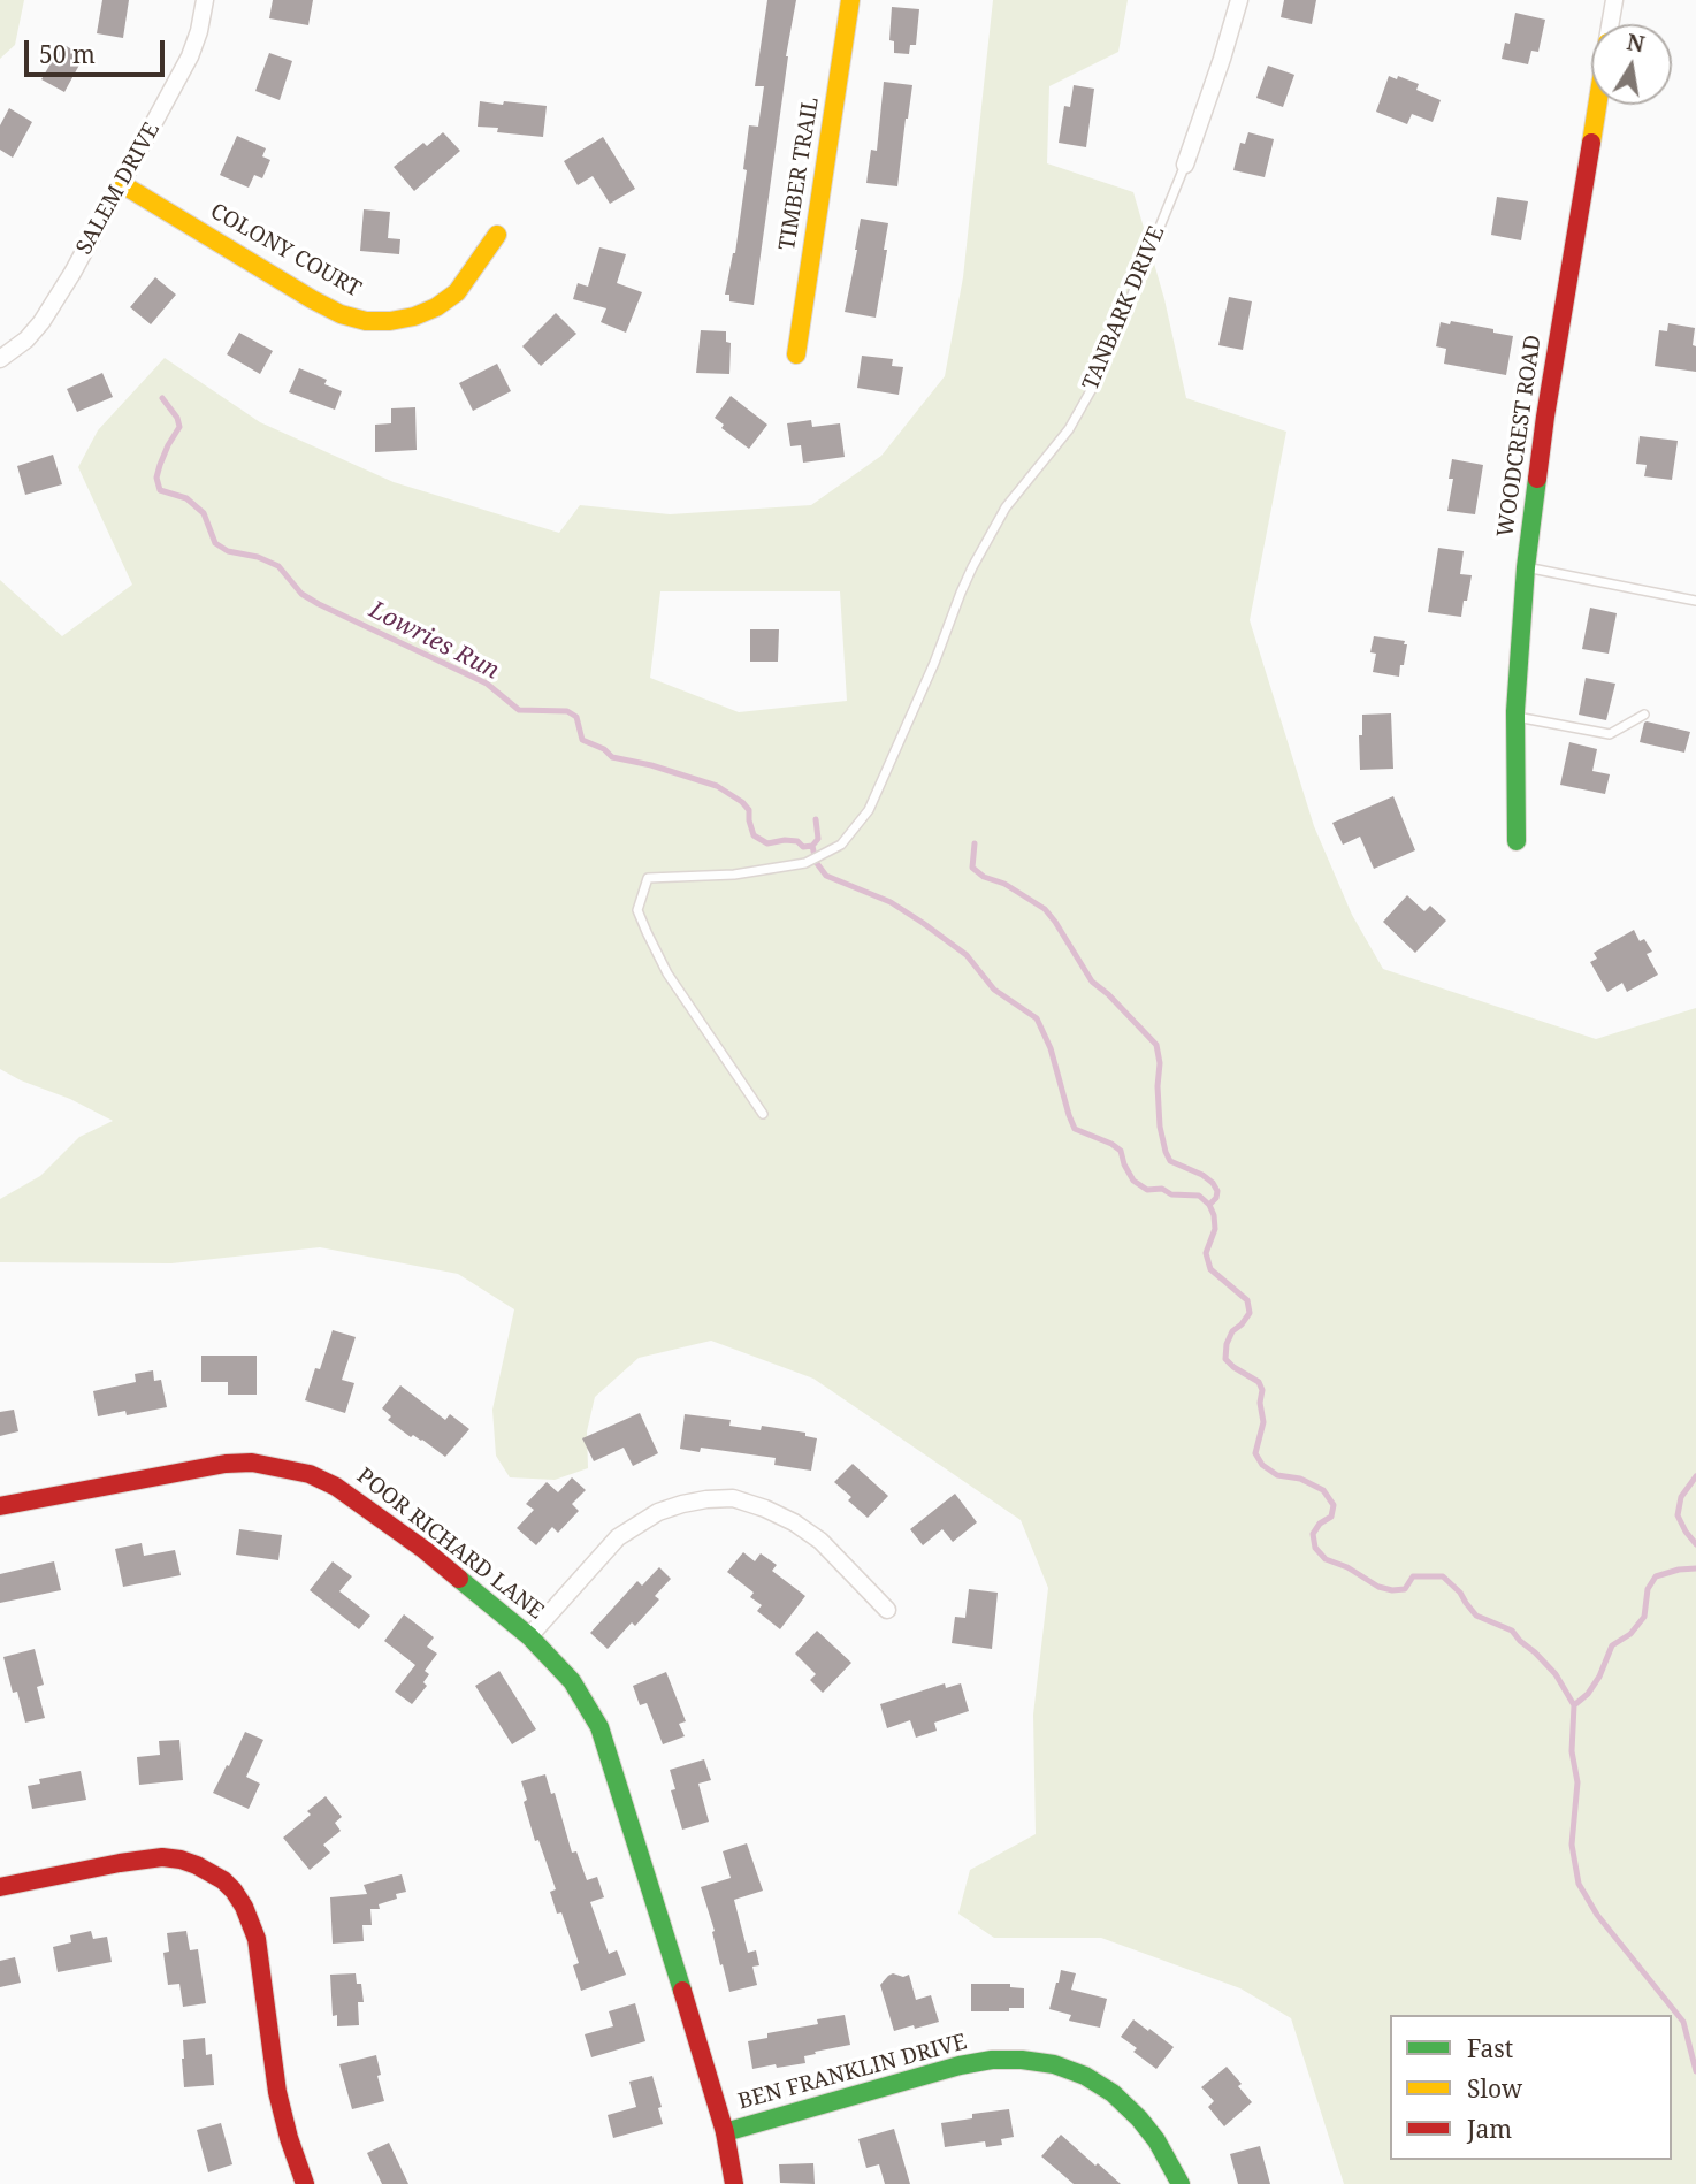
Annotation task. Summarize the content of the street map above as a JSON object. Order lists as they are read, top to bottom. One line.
{"streets":{"street":["TIMBER TRAIL","SALEM DRIVE","COLONY COURT","TANBARK DRIVE","WOODCREST ROAD","POOR RICHARD LANE","BEN FRANKLIN DRIVE"]},"crossings":[["SALEM DRIVE","COLONY COURT"],["POOR RICHARD LANE","BEN FRANKLIN DRIVE"]],"water":["Lowries Run"],"legend":["Fast","Slow","Jam"],"scale_bar":"50 m","north":"top"}
